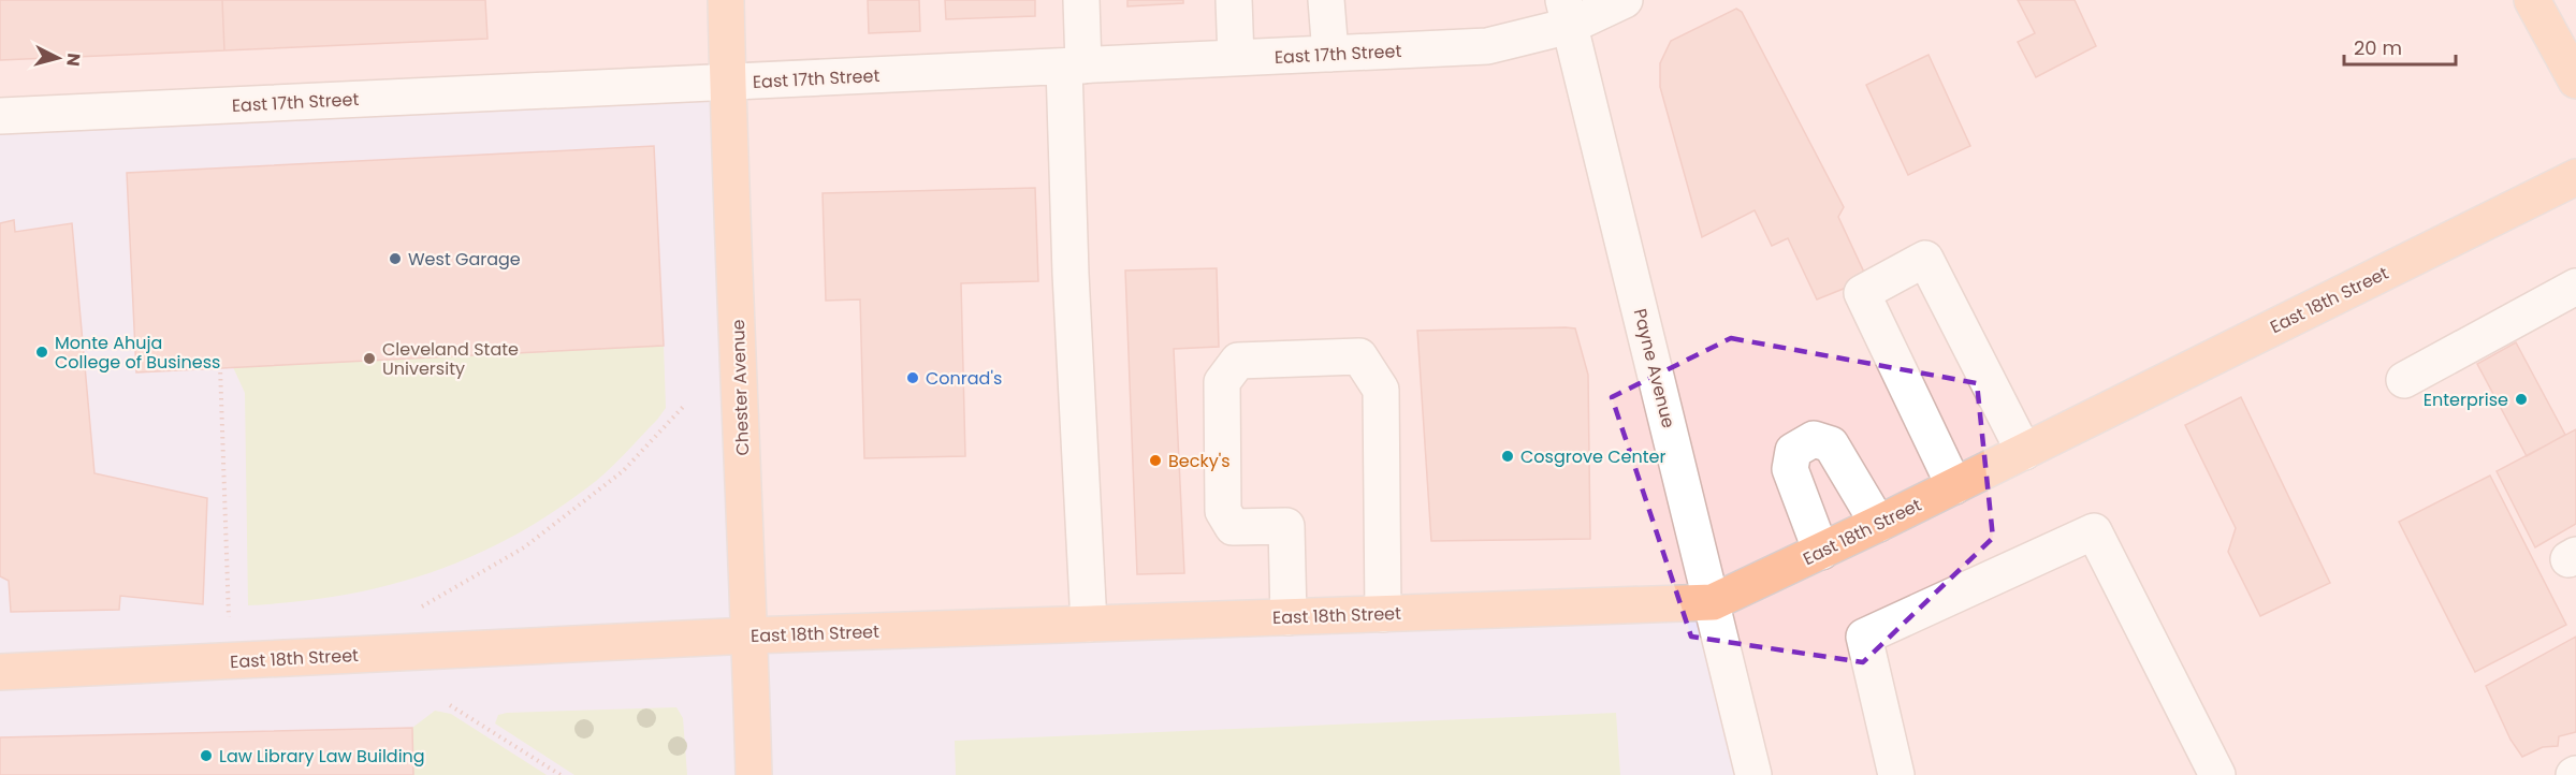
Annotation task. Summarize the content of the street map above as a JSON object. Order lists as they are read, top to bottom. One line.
{"streets":{"main road":["East 18th Street","Chester Avenue"],"street":["East 17th Street","Payne Avenue"]},"crossings":[["East 17th Street","Payne Avenue"],["East 17th Street","Chester Avenue"],["East 18th Street","Payne Avenue"],["East 18th Street","Chester Avenue"]],"places":["West Garage","Monte Ahuja College of Business","Cleveland State University","Conrad's","Enterprise","Cosgrove Center","Becky's","Law Library Law Building"],"scale_bar":"20 m","north":"right"}
